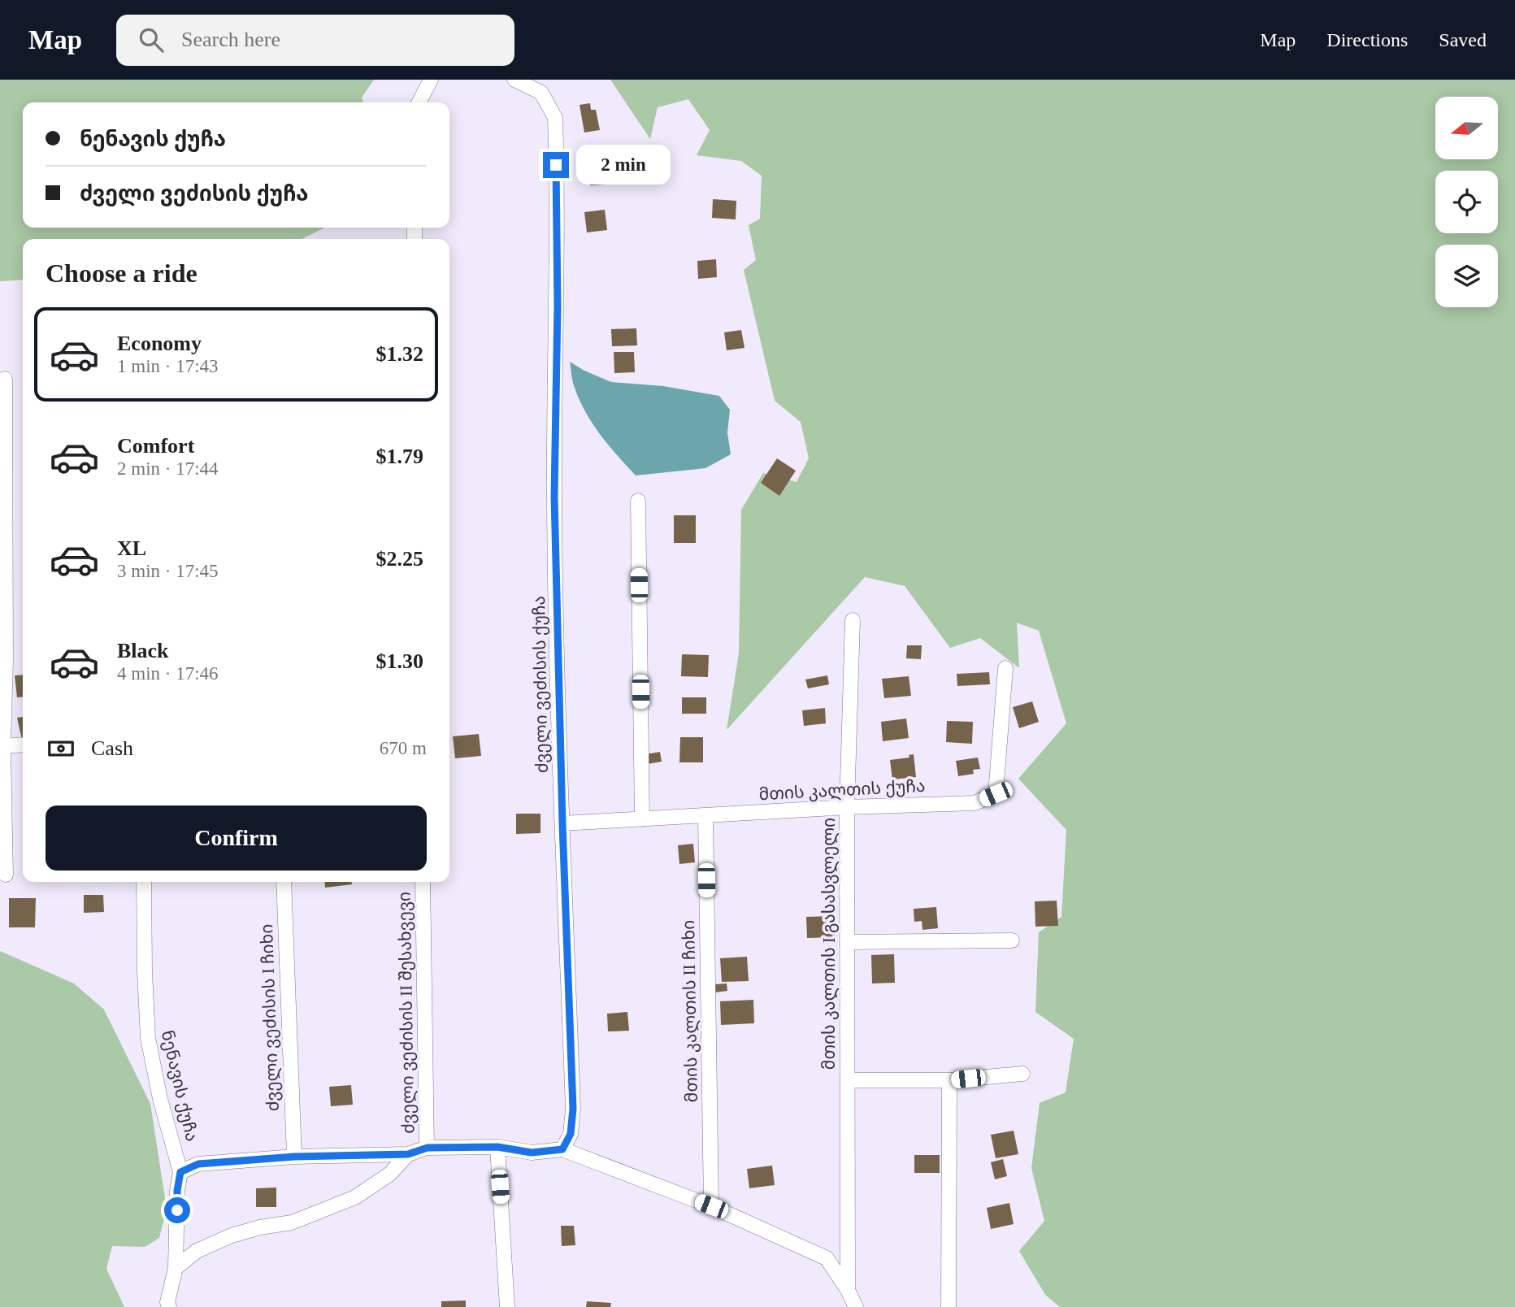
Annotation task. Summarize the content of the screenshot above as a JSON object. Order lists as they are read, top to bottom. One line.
{"streets":{"street":["ძველი ვეძისის ქუჩა","მთის კალთის ქუჩა","მთის კალთის I გასასვლელი","მთის კალთის II ჩიხი","ძველი ვეძისის II შესახვევი","ძველი ვეძისის I ჩიხი","ნენავის ქუჩა"]},"crossings":[["ძველი ვეძისის ქუჩა","მთის კალთის ქუჩა"],["მთის კალთის ქუჩა","მთის კალთის I გასასვლელი"],["მთის კალთის ქუჩა","მთის კალთის II ჩიხი"]],"north":"left","page":{"header":"Map","search":"Search here","nav":["Map","Directions","Saved"],"banner":["ნენავის ქუჩა","ძველი ვეძისის ქუჩა"],"bubble":"2 min","heading":"Choose a ride","list":[{"name":"Economy","note":"1 min · 17:43","value":"$1.32"},{"name":"Comfort","note":"2 min · 17:44","value":"$1.79"},{"name":"XL","note":"3 min · 17:45","value":"$2.25"},{"name":"Black","note":"4 min · 17:46","value":"$1.30"}],"pay":["Cash","670 m"],"buttons":"Confirm"}}
